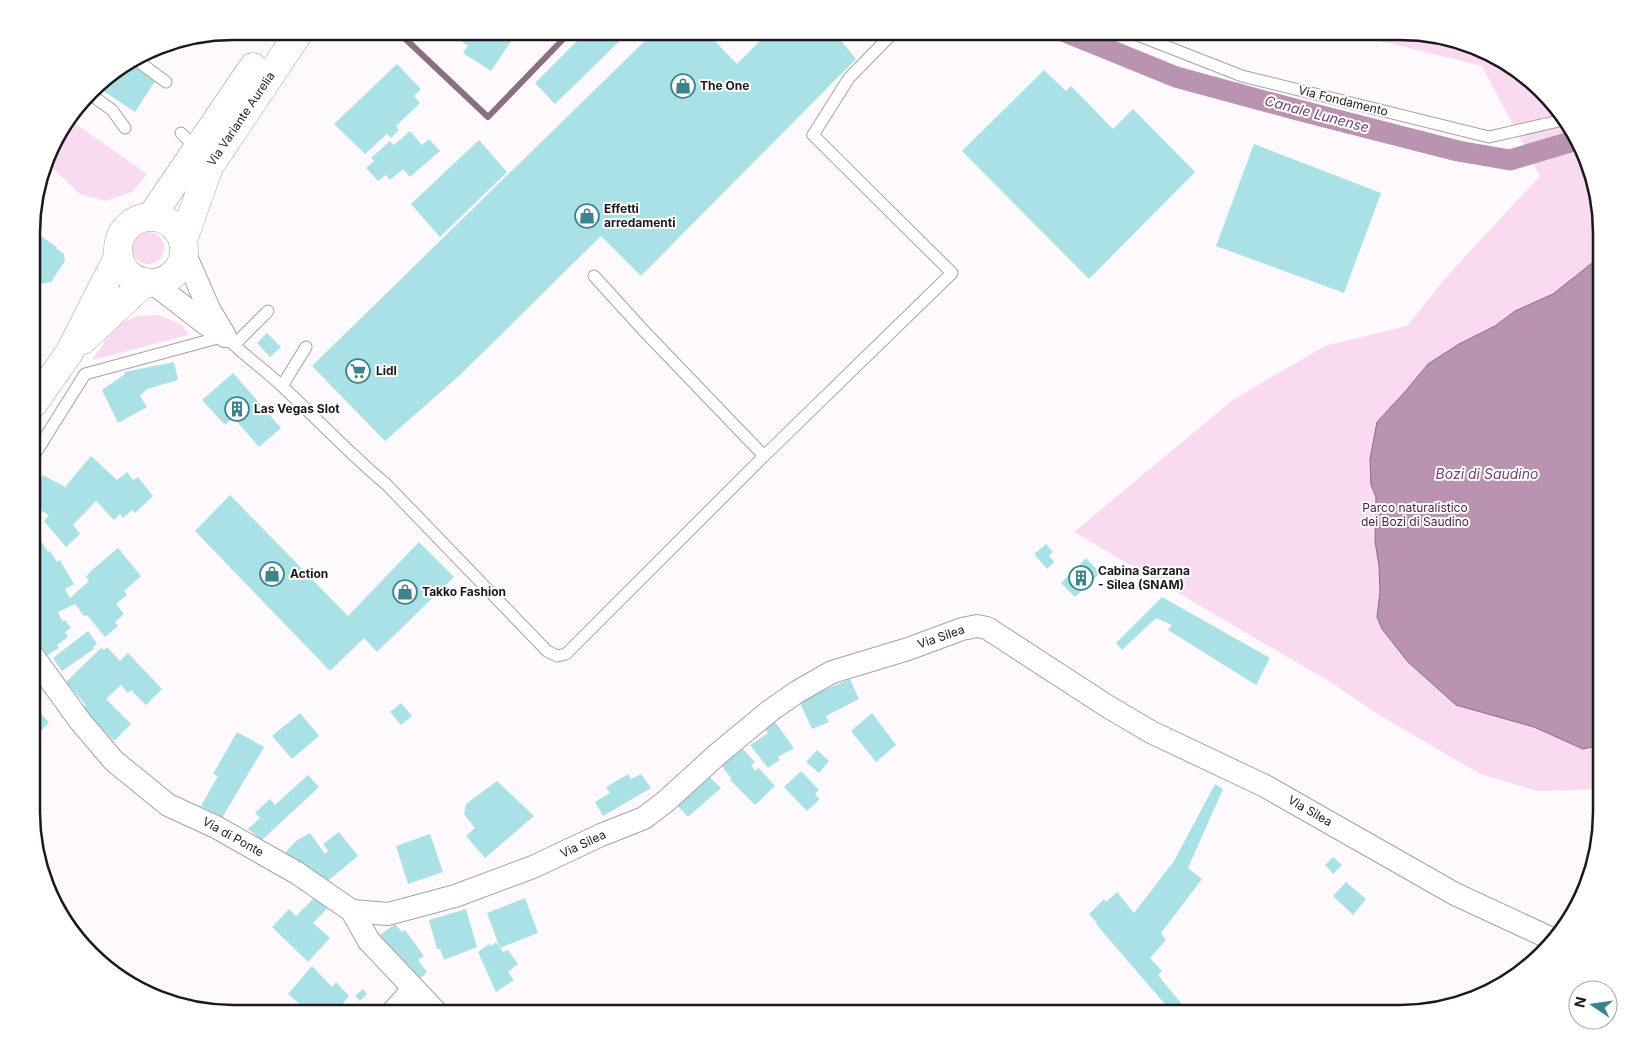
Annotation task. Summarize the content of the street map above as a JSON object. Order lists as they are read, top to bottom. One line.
{"streets":{"main road":["Via Variante Aurelia"],"street":["Via Silea","Via di Ponte"],"lane":["Via Fondamento"]},"crossings":[["Via Silea","Via di Ponte"]],"water":["Canale Lunense","Bozi di Saudino"],"parks":["Parco naturalistico dei Bozi di Saudino"],"places":{"shop":["The One","Effetti arredamenti","Action","Takko Fashion"],"supermarket":["Lidl"],"building":["Las Vegas Slot","Cabina Sarzana - Silea (SNAM)"]},"north":"left"}
